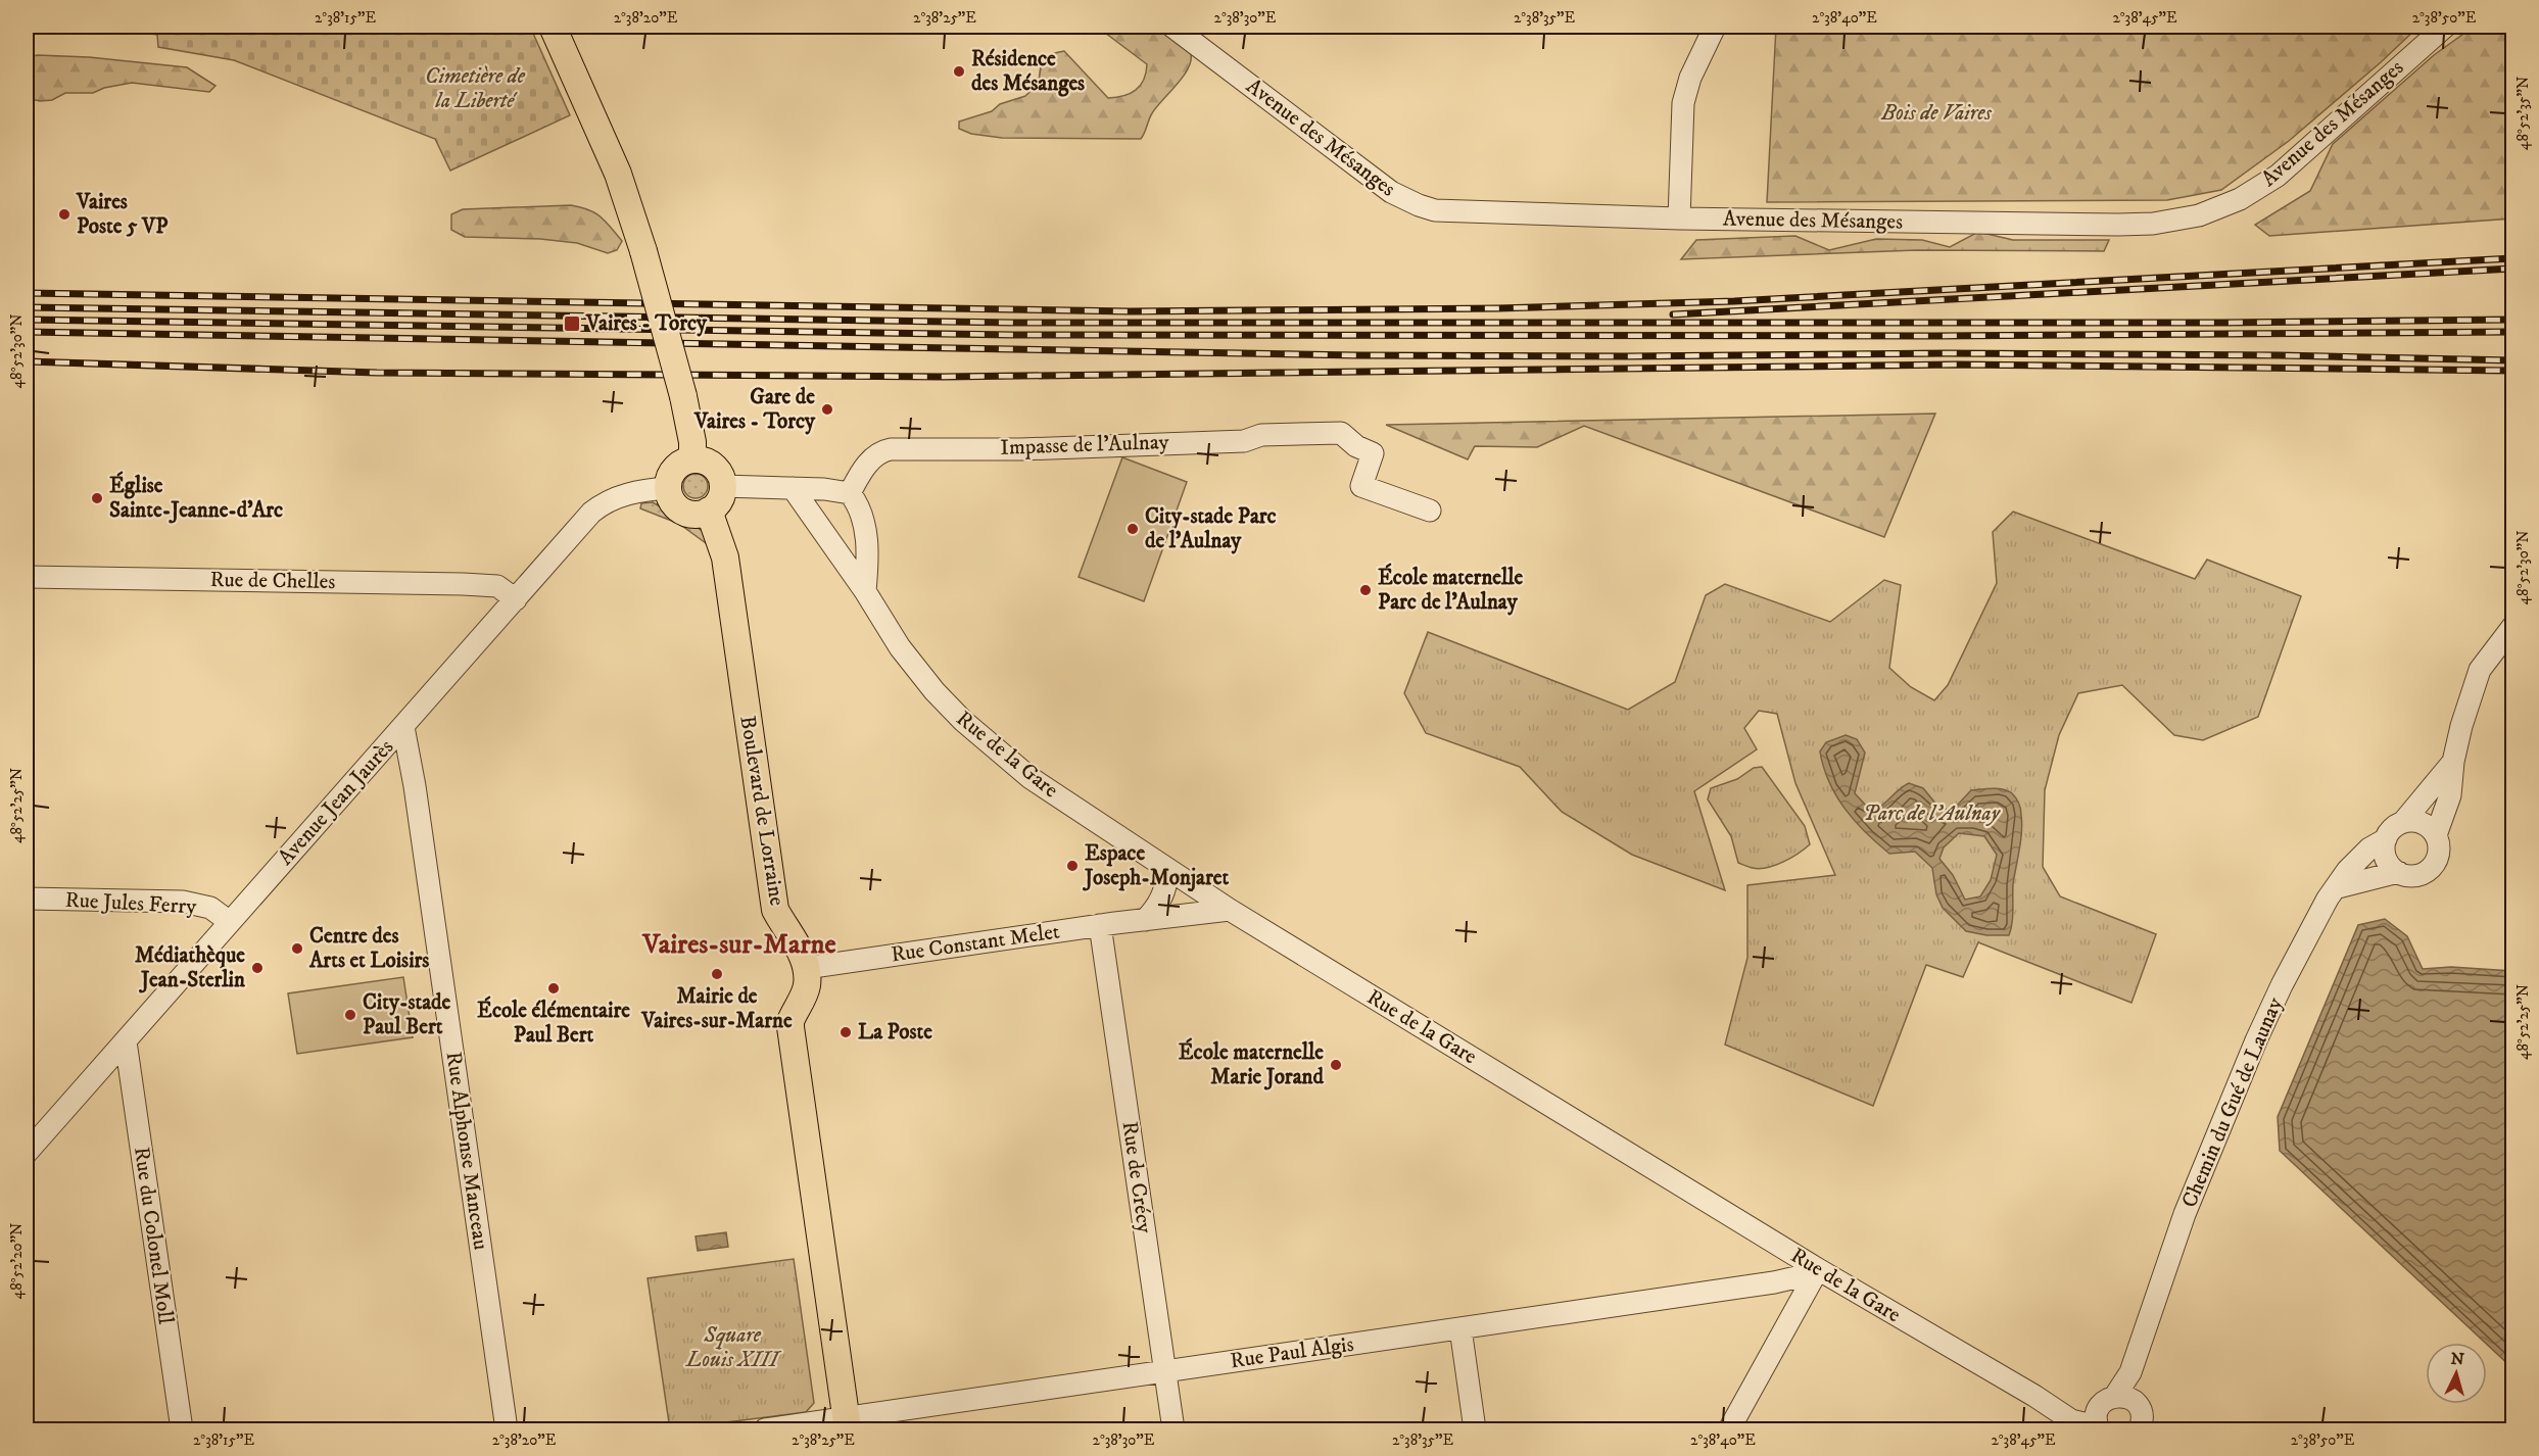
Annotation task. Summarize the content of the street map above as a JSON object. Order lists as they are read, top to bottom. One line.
{"streets":{"main road":["Boulevard de Lorraine"],"street":["Avenue des Mésanges","Impasse de l'Aulnay","Rue de Chelles","Rue de la Gare","Avenue Jean Jaurès","Rue Jules Ferry","Rue Constant Melet","Chemin du Gué de Launay","Rue Alphonse Manceau","Rue de Crécy","Rue du Colonel Moll","Rue Paul Algis"]},"crossings":[["Rue de Chelles","Avenue Jean Jaurès"],["Rue de la Gare","Rue Constant Melet"],["Rue de la Gare","Chemin du Gué de Launay"],["Rue de la Gare","Rue Paul Algis"],["Avenue Jean Jaurès","Boulevard de Lorraine"],["Avenue Jean Jaurès","Rue Jules Ferry"],["Avenue Jean Jaurès","Rue Alphonse Manceau"],["Avenue Jean Jaurès","Rue du Colonel Moll"],["Boulevard de Lorraine","Rue Constant Melet"],["Rue Constant Melet","Rue de Crécy"],["Rue de Crécy","Rue Paul Algis"]],"districts":["Vaires-sur-Marne"],"parks":["Cimetière de la Liberté","Bois de Vaires","Parc de l'Aulnay","Square Louis XIII"],"places":{"other":["Résidence des Mésanges","Vaires Poste 5 VP","Gare de Vaires - Torcy","Église Sainte-Jeanne-d'Arc","City-stade Parc de l'Aulnay","École maternelle Parc de l'Aulnay","Espace Joseph-Monjaret","Centre des Arts et Loisirs","Médiathèque Jean-Sterlin","Mairie de Vaires-sur-Marne","École élémentaire Paul Bert","City-stade Paul Bert","La Poste","École maternelle Marie Jorand"],"transit":["Vaires - Torcy"]},"north":"top","coordinates":["2°38'15\"E","2°38'20\"E","2°38'25\"E","2°38'30\"E","2°38'35\"E","2°38'40\"E","2°38'45\"E","2°38'50\"E","48°52'35\"N","48°52'30\"N","48°52'25\"N","48°52'20\"N"]}
